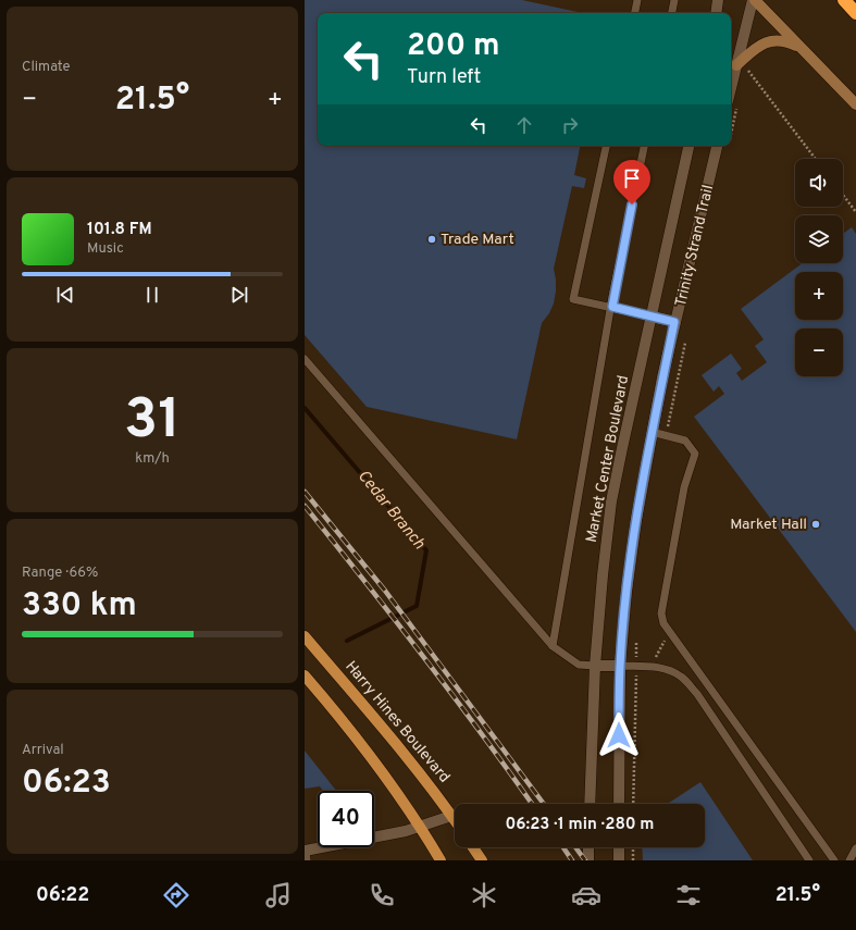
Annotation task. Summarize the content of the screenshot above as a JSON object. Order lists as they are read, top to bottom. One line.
{"streets":{"main road":["Harry Hines Boulevard"],"street":["Market Center Boulevard"]},"water":["Cedar Branch"],"places":["Trade Mart","Market Hall"],"page":{"tile":["Climate",["31","km/h"],["Range · 66%","330 km"],["Arrival","06:23"]],"turn":["200 m","Turn left"],"heat":["−","21.5°","+"],"map_buttons":["+","−"],"song":["101.8 FM","Music"],"limit":"40","trip":"06:23 · 1 min · 280 m","tabs":["06:22","21.5°"]}}
